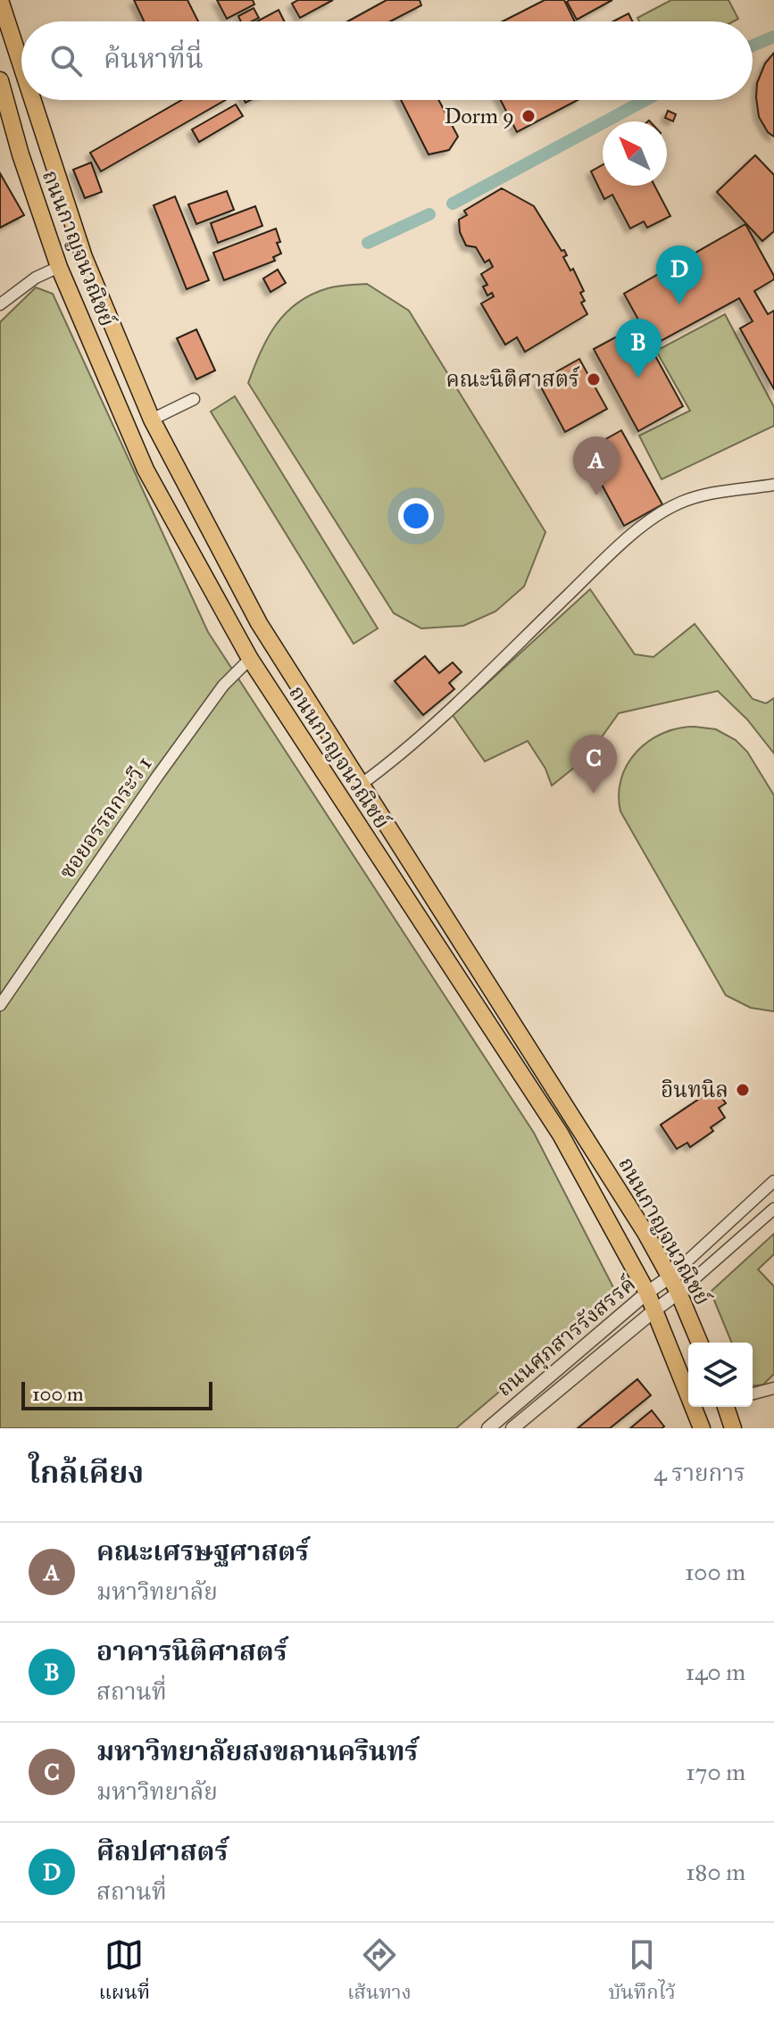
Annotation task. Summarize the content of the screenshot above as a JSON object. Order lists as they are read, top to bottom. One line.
{"streets":{"main road":["ถนนกาญจนวณิชย์"],"street":["ซอยอรรถกระวี 1","ถนนศุภสารรังสรรค์"]},"crossings":[["ถนนกาญจนวณิชย์","ซอยอรรถกระวี 1"],["ถนนกาญจนวณิชย์","ถนนศุภสารรังสรรค์"]],"places":["Dorm 9","คณะนิติศาสตร์","อินทนิล"],"scale_bar":"100 m","north":"top left","page":{"search":"ค้นหาที่นี่","pins":["D","B","A","C"],"scale":"100 m","heading":["ใกล้เคียง","4 รายการ"],"list":[{"mark":"A","name":"คณะเศรษฐศาสตร์","note":"มหาวิทยาลัย","value":"100 m"},{"mark":"B","name":"อาคารนิติศาสตร์","note":"สถานที่","value":"140 m"},{"mark":"C","name":"มหาวิทยาลัยสงขลานครินทร์","note":"มหาวิทยาลัย","value":"170 m"},{"mark":"D","name":"ศิลปศาสตร์","note":"สถานที่","value":"180 m"}],"nav":["แผนที่","เส้นทาง","บันทึกไว้"]}}
